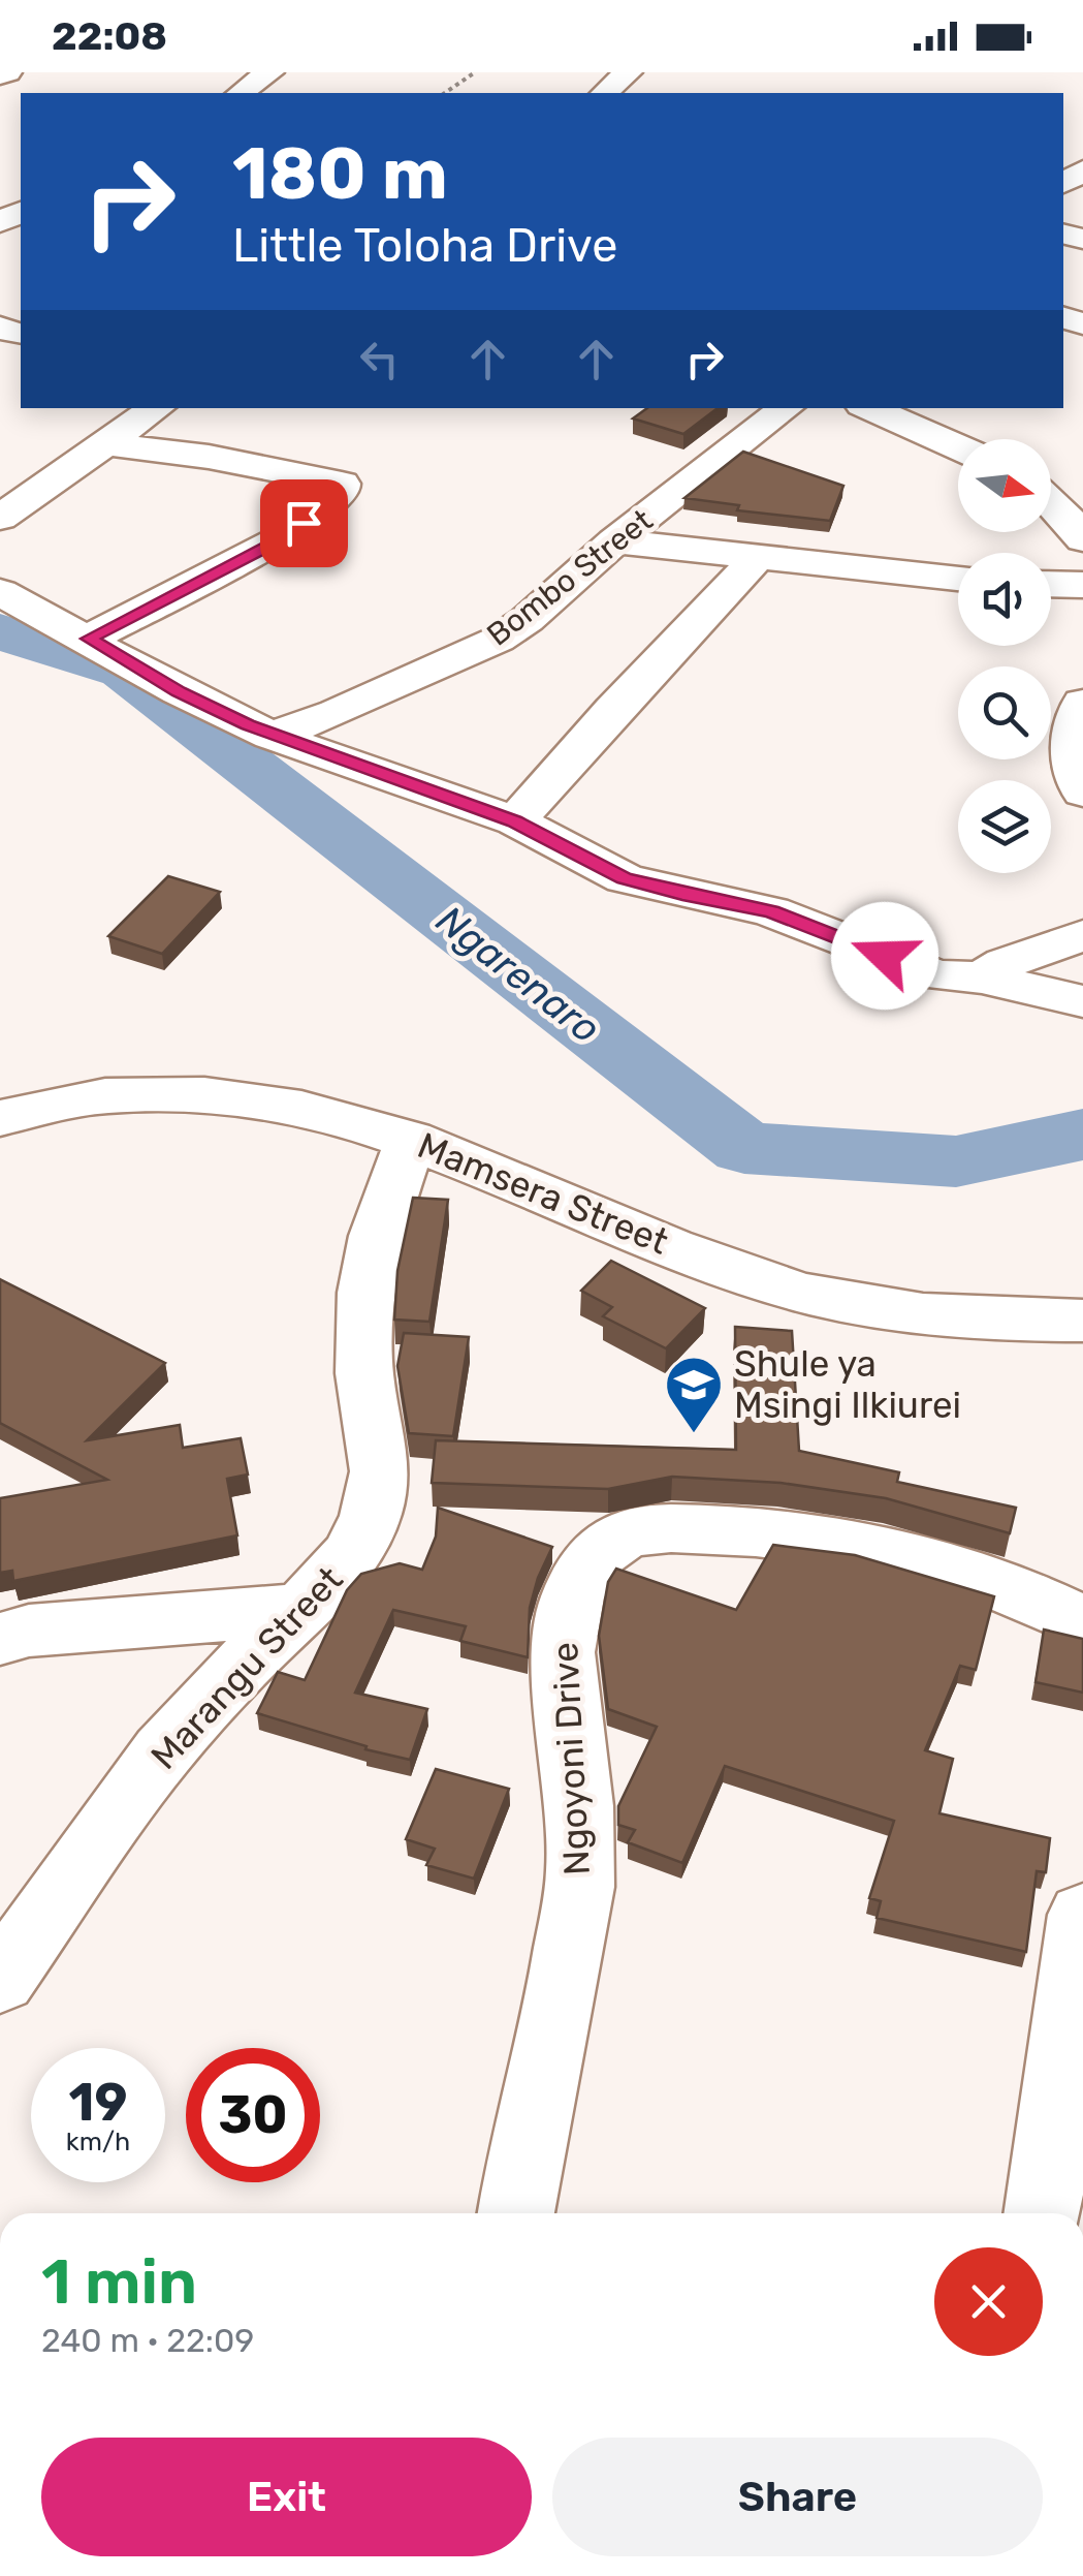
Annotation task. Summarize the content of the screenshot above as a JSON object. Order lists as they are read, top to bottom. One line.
{"streets":{"street":["Bombo Street","Mamsera Street","Marangu Street","Ngoyoni Drive"]},"crossings":[["Mamsera Street","Marangu Street"]],"water":["Ngarenaro"],"places":{"school or university":["Shule ya Msingi Ilkiurei"]},"north":"right","page":{"status":"22:08","turn":["180 m","Little Toloha Drive"],"speed":"19 km/h","limit":"30","heading":["1 min","240 m · 22:09"],"buttons":["Exit","Share"]}}
